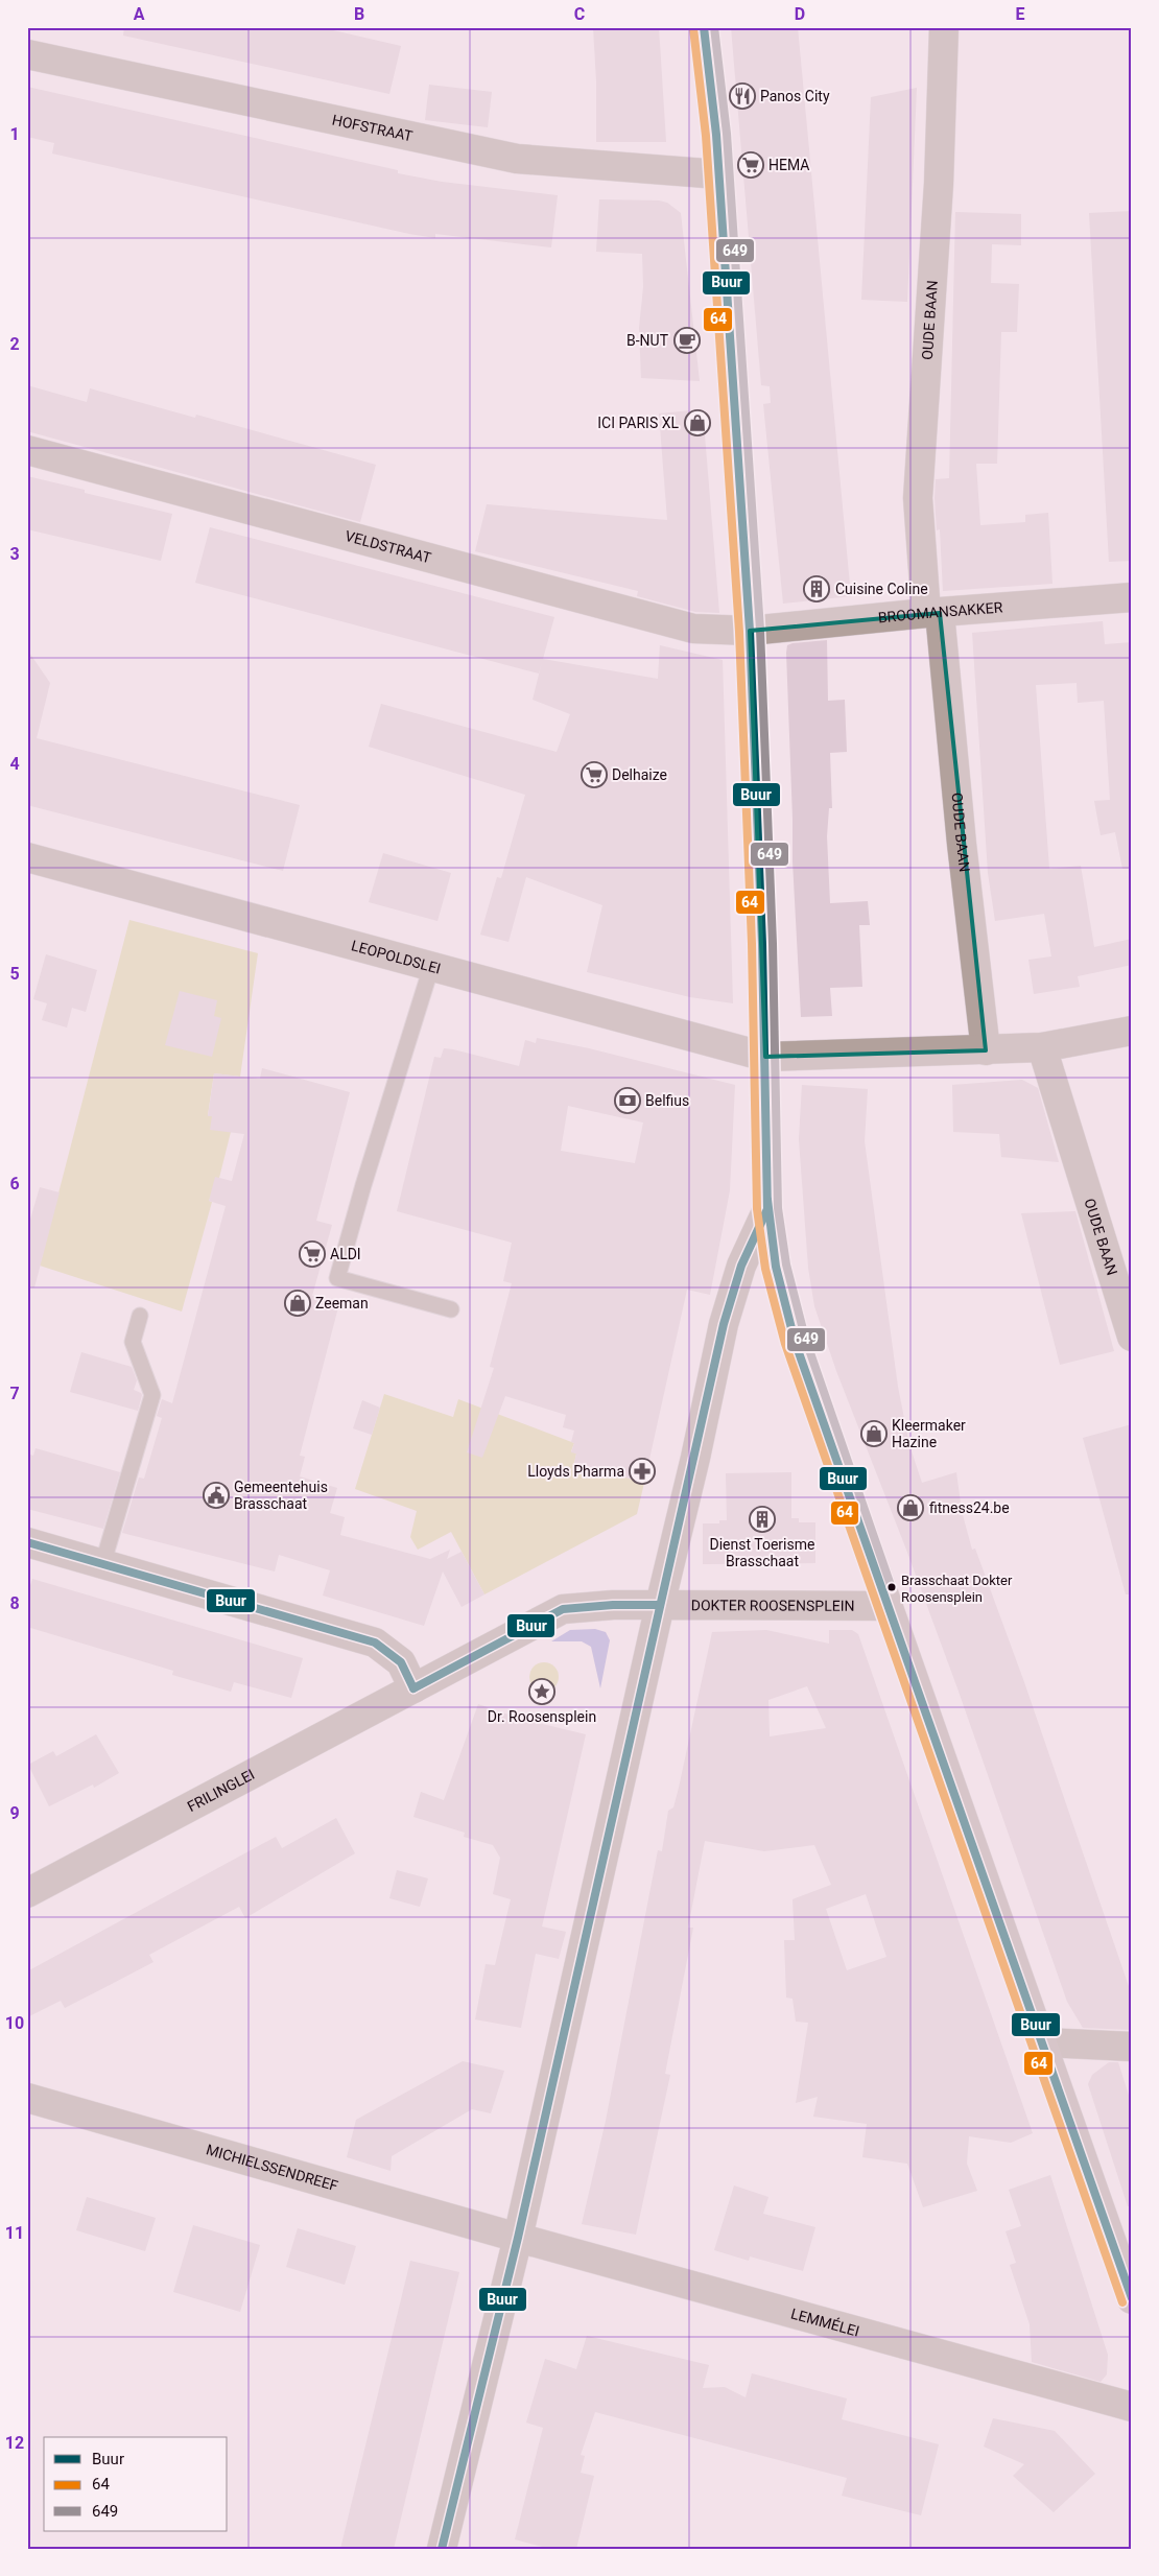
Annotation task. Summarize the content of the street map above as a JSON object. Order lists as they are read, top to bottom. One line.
{"streets":{"street":["HOFSTRAAT","OUDE BAAN","VELDSTRAAT","BROOMANSAKKER","LEOPOLDSLEI","DOKTER ROOSENSPLEIN","FRILINGLEI","MICHIELSSENDREEF","LEMMÉLEI"]},"crossings":[["OUDE BAAN","BROOMANSAKKER"],["VELDSTRAAT","BROOMANSAKKER"],["DOKTER ROOSENSPLEIN","FRILINGLEI"],["MICHIELSSENDREEF","LEMMÉLEI"]],"places":{"restaurant":["Panos City"],"supermarket":["HEMA","Delhaize","ALDI"],"cafe":["B-NUT"],"shop":["ICI PARIS XL","Zeeman","Kleermaker Hazine","fitness24.be"],"building":["Cuisine Coline","Dienst Toerisme Brasschaat"],"bank":["Belfius"],"pharmacy":["Lloyds Pharma"],"public building":["Gemeentehuis Brasschaat"],"other":["Brasschaat Dokter Roosensplein"],"place":["Dr. Roosensplein"]},"lines":["transit line Buur","transit line 649","transit line 64"],"legend":["Buur","64","649"],"grid":{"columns":["A","B","C","D","E"],"rows":["1","2","3","4","5","6","7","8","9","10","11","12"]}}
